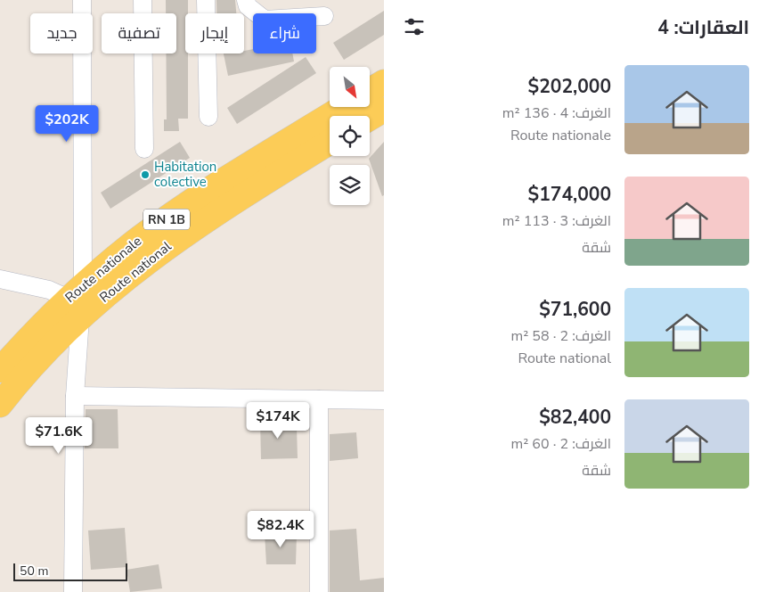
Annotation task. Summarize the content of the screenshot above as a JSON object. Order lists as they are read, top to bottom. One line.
{"streets":{"main road":["RN 1B","Route nationale","Route national"]},"crossings":[["Route nationale","Route national"]],"places":["Habitation colective"],"scale_bar":"50 m","north":"bottom right","page":{"heading":"العقارات: 4","chip":["شراء","إيجار","تصفية","جديد"],"list":[{"name":"$202,000","note":"الغرف: 4 · 136 m² · Route nationale"},{"name":"$174,000","note":"الغرف: 3 · 113 m² · شقة"},{"name":"$71,600","note":"الغرف: 2 · 58 m² · Route national"},{"name":"$82,400","note":"الغرف: 2 · 60 m² · شقة"}],"price":["$202K","$174K","$71.6K","$82.4K"],"scale":"50 m"}}
